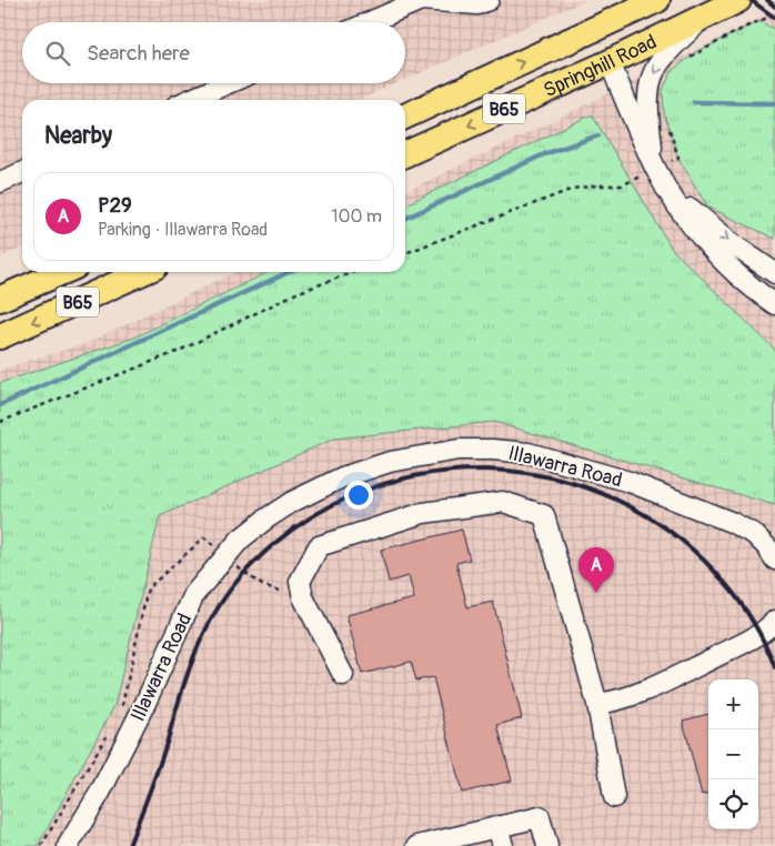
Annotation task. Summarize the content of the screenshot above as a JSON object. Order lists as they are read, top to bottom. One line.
{"streets":{"main road":["Springhill Road","B65"],"street":["Illawarra Road"]},"page":{"search":"Search here","heading":"Nearby","list":[{"mark":"A","name":"P29","note":"Parking · Illawarra Road","value":"100 m"}],"pins":"A","map_buttons":["+","−"]}}
